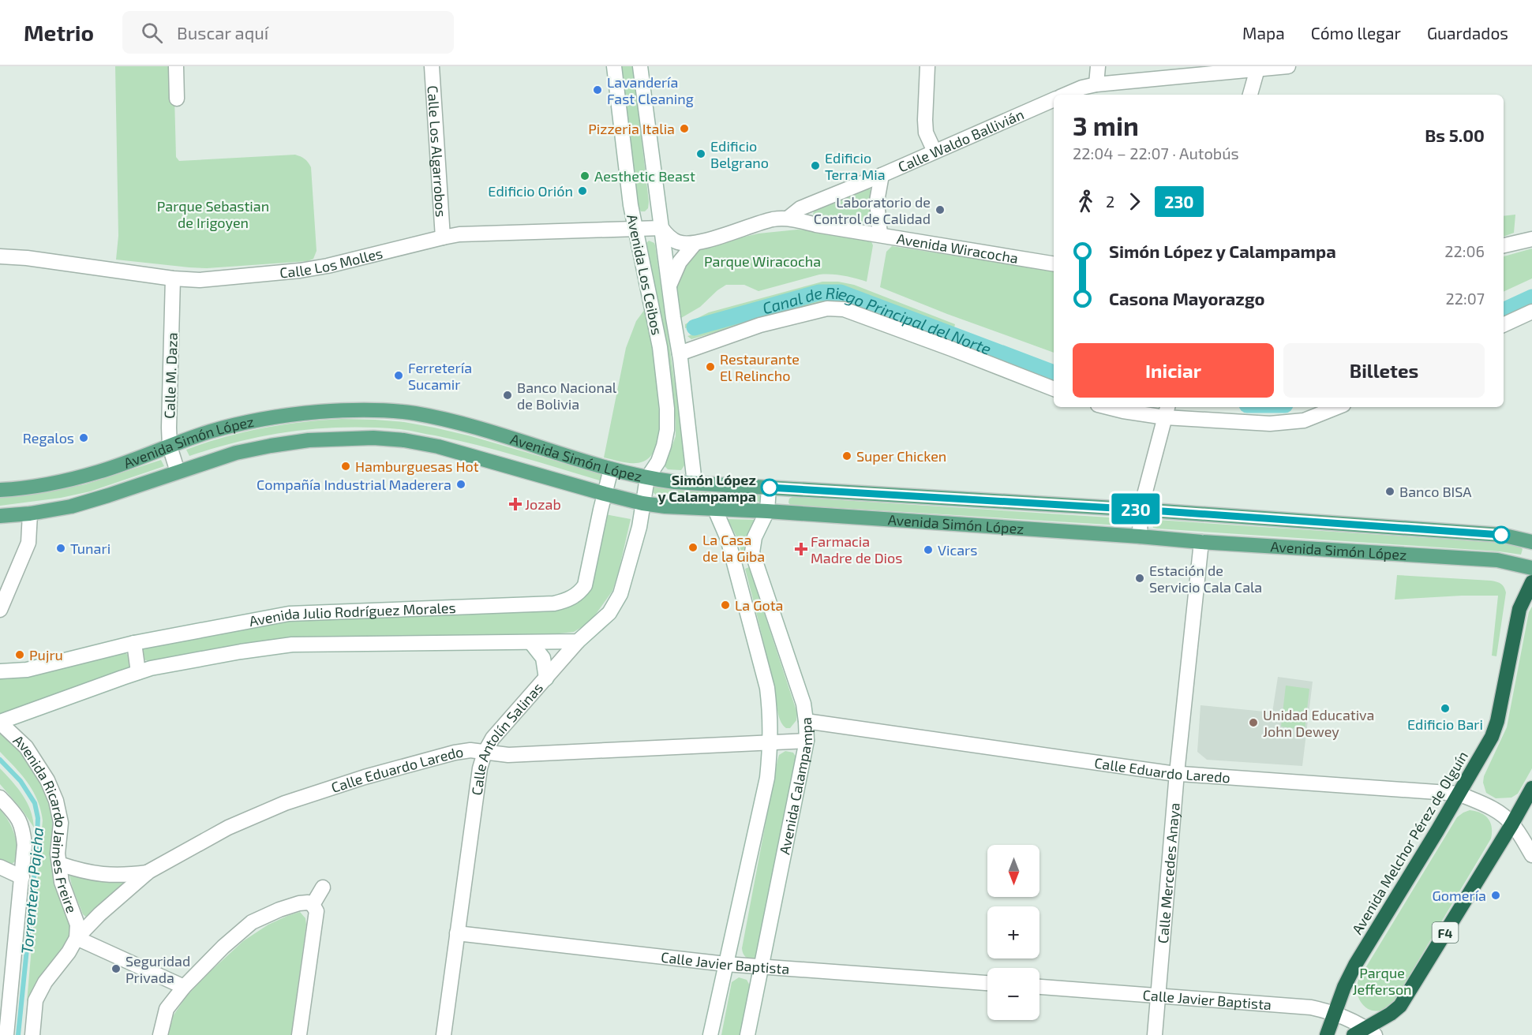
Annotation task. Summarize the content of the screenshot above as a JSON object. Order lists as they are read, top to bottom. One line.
{"streets":{"highway":["Avenida Melchor Pérez de Olguín","F4"],"main road":["Avenida Simón López"],"street":["Calle Waldo Ballivián","Calle Los Algarrobos","Avenida Wiracocha","Calle Los Molles","Avenida Los Ceibos","Calle M. Daza","Avenida Julio Rodríguez Morales","Calle Antolín Salinas","Calle Eduardo Laredo","Avenida Calampampa","Avenida Ricardo Jaimes Freire","Calle Mercedes Anaya","Calle Javier Baptista"]},"crossings":[["Calle Waldo Ballivián","Avenida Wiracocha"],["Calle Los Algarrobos","Calle Los Molles"],["Avenida Wiracocha","Calle Los Molles"],["Avenida Wiracocha","Avenida Los Ceibos"],["Calle Los Molles","Avenida Los Ceibos"],["Calle Los Molles","Calle M. Daza"],["Avenida Los Ceibos","Avenida Simón López"],["Avenida Los Ceibos","Calle Antolín Salinas"],["Calle M. Daza","Avenida Simón López"],["Avenida Simón López","Avenida Julio Rodríguez Morales"],["Avenida Simón López","Calle Antolín Salinas"],["Avenida Simón López","Avenida Calampampa"],["Avenida Simón López","Calle Mercedes Anaya"],["Avenida Julio Rodríguez Morales","Calle Antolín Salinas"],["Avenida Julio Rodríguez Morales","Avenida Ricardo Jaimes Freire"],["Calle Antolín Salinas","Calle Eduardo Laredo"],["Calle Antolín Salinas","Calle Javier Baptista"],["Calle Eduardo Laredo","Avenida Calampampa"],["Calle Eduardo Laredo","Avenida Ricardo Jaimes Freire"],["Calle Eduardo Laredo","Avenida Melchor Pérez de Olguín"],["Calle Eduardo Laredo","Calle Mercedes Anaya"],["Calle Eduardo Laredo","F4"],["Avenida Calampampa","Calle Javier Baptista"],["Avenida Melchor Pérez de Olguín","Calle Javier Baptista"],["Calle Mercedes Anaya","Calle Javier Baptista"],["F4","Calle Javier Baptista"]],"water":["Canal de Riego Principal del Norte","Torrentera Pajcha"],"parks":["Parque Sebastian de Irigoyen","Parque Wiracocha","Parque Jefferson"],"places":{"other":["Lavandería Fast Cleaning","Pizzeria Italia","Edificio Belgrano","Edificio Terra Mia","Aesthetic Beast","Edificio Orión","Laboratorio de Control de Calidad","Restaurante El Relincho","Ferretería Sucamir","Banco Nacional de Bolivia","Regalos","Super Chicken","Hamburguesas Hot","Compañía Industrial Maderera","Simón López y Calampampa","Banco BISA","La Casa de la Giba","Tunari","Vicars","Estación de Servicio Cala Cala","La Gota","Pujru","Edificio Bari","Unidad Educativa John Dewey","Gomería","Seguridad Privada"],"health":["Jozab","Farmacia Madre de Dios"]},"lines":["bus line 230"],"north":"bottom","page":{"header":"Metrio","search":"Buscar aquí","nav":["Mapa","Cómo llegar","Guardados"],"on_map":"230","heading":["3 min","22:04 – 22:07 · Autobús","Bs 5.00"],"legs":["2","230"],"list":[{"name":"Simón López y Calampampa","value":"22:06"},{"name":"Casona Mayorazgo","value":"22:07"}],"buttons":["Iniciar","Billetes"],"map_buttons":["+","−"]}}
